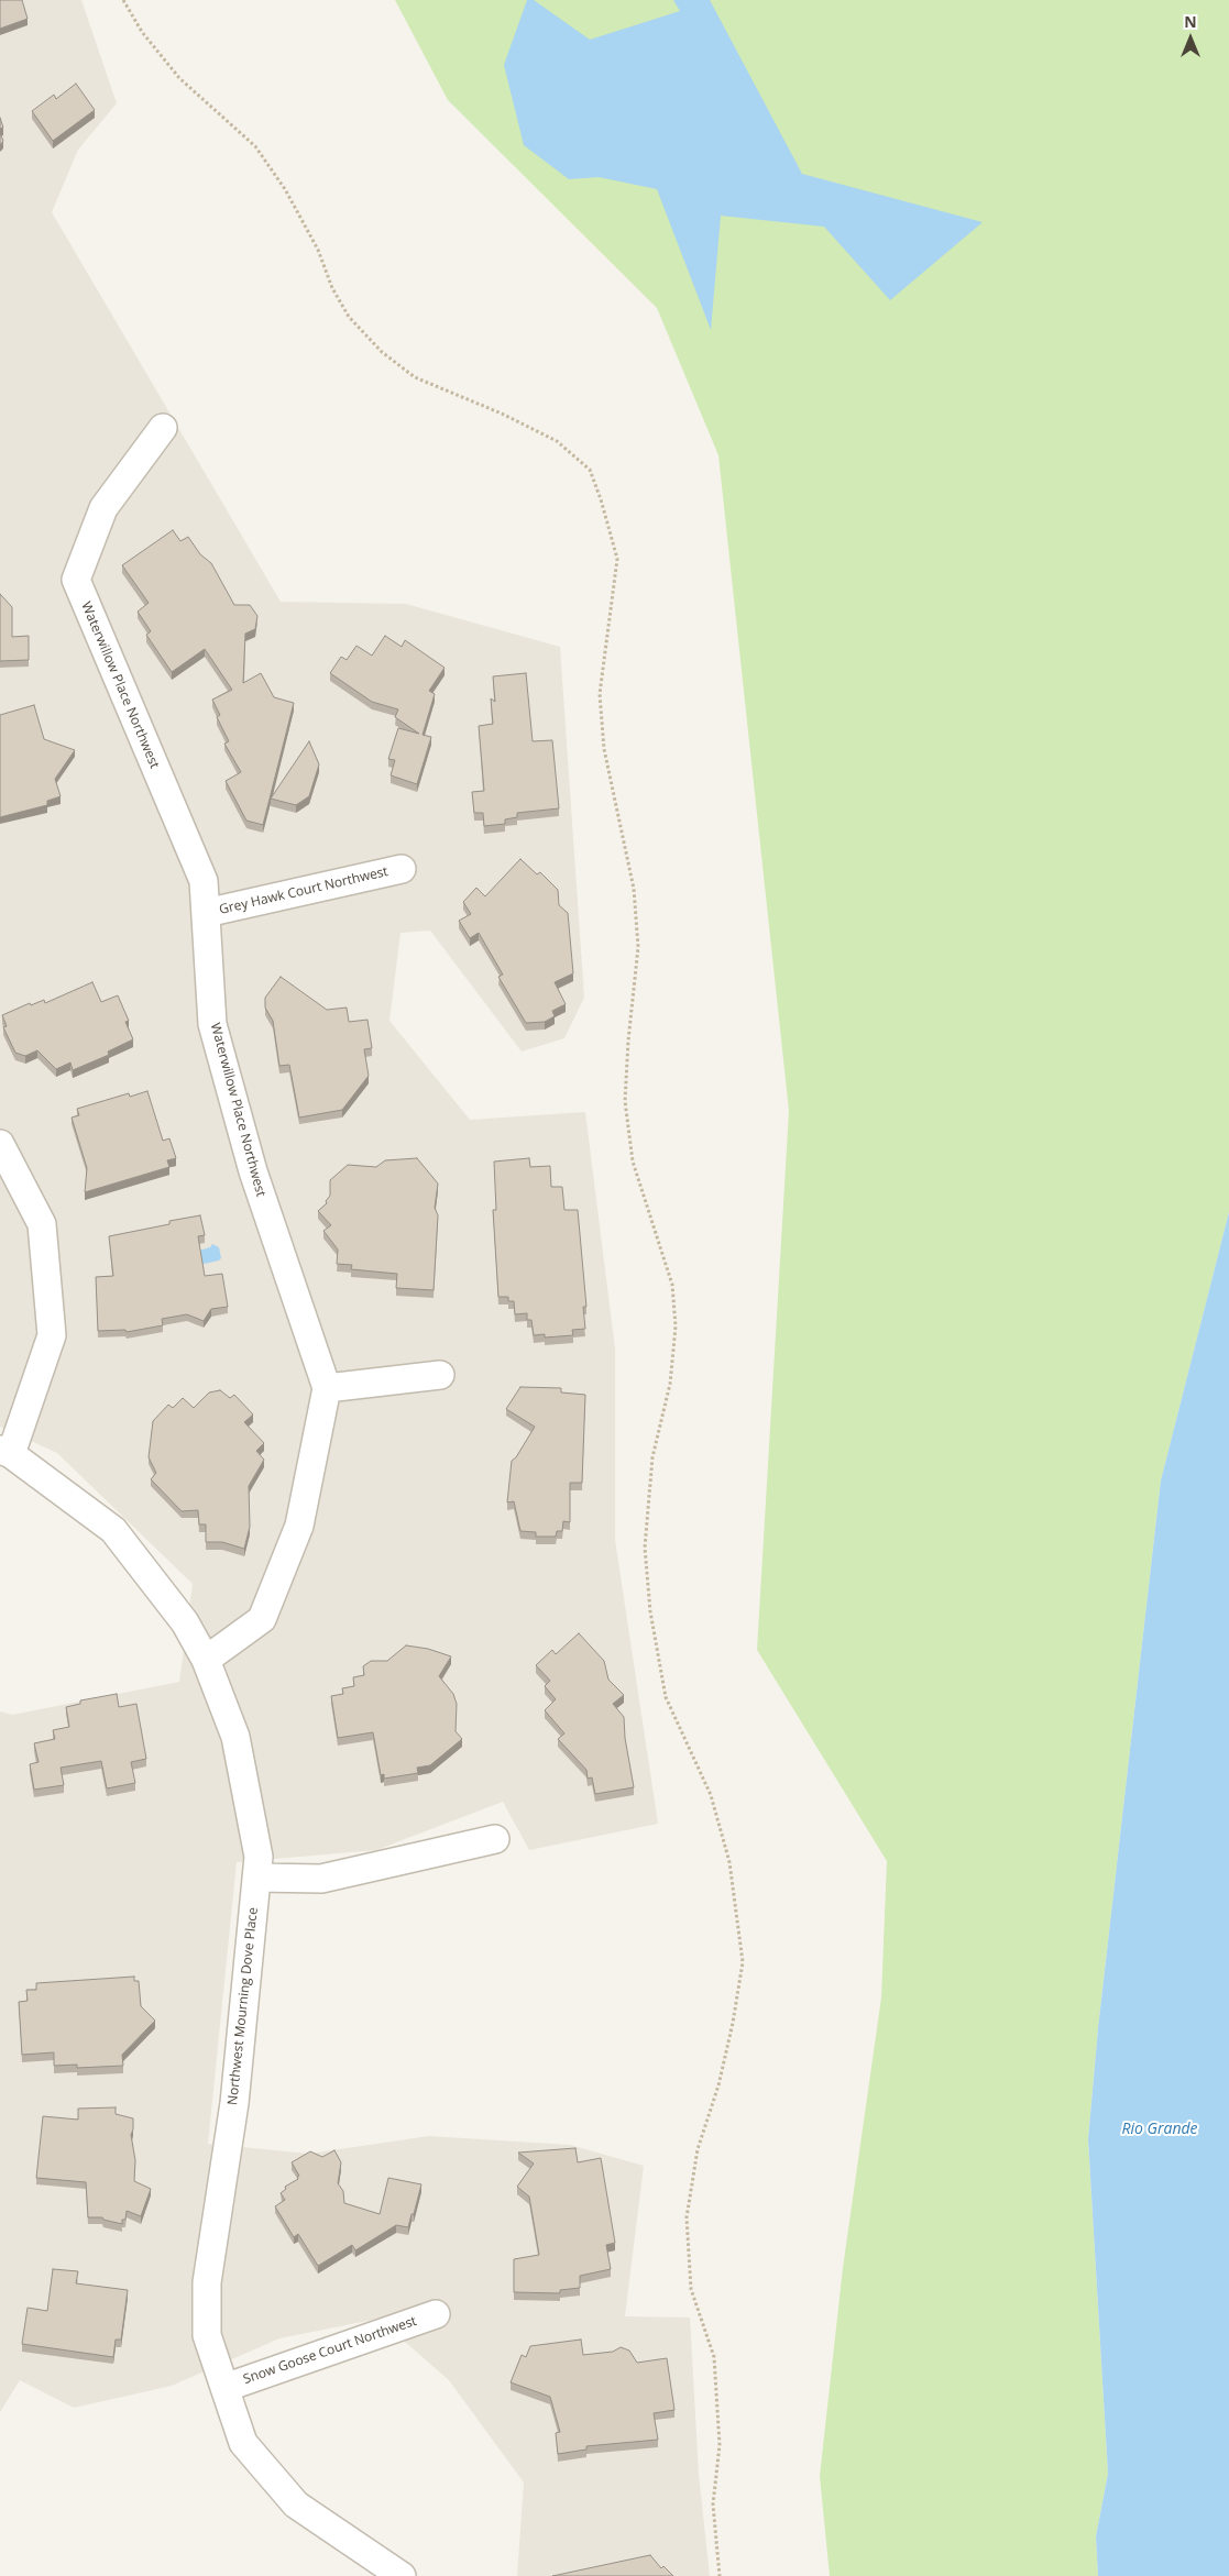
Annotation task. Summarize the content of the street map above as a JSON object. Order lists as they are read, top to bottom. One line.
{"streets":{"street":["Waterwillow Place Northwest","Grey Hawk Court Northwest","Northwest Mourning Dove Place","Snow Goose Court Northwest"]},"crossings":[["Waterwillow Place Northwest","Grey Hawk Court Northwest"],["Northwest Mourning Dove Place","Snow Goose Court Northwest"]],"water":["Rio Grande"],"north":"top"}
